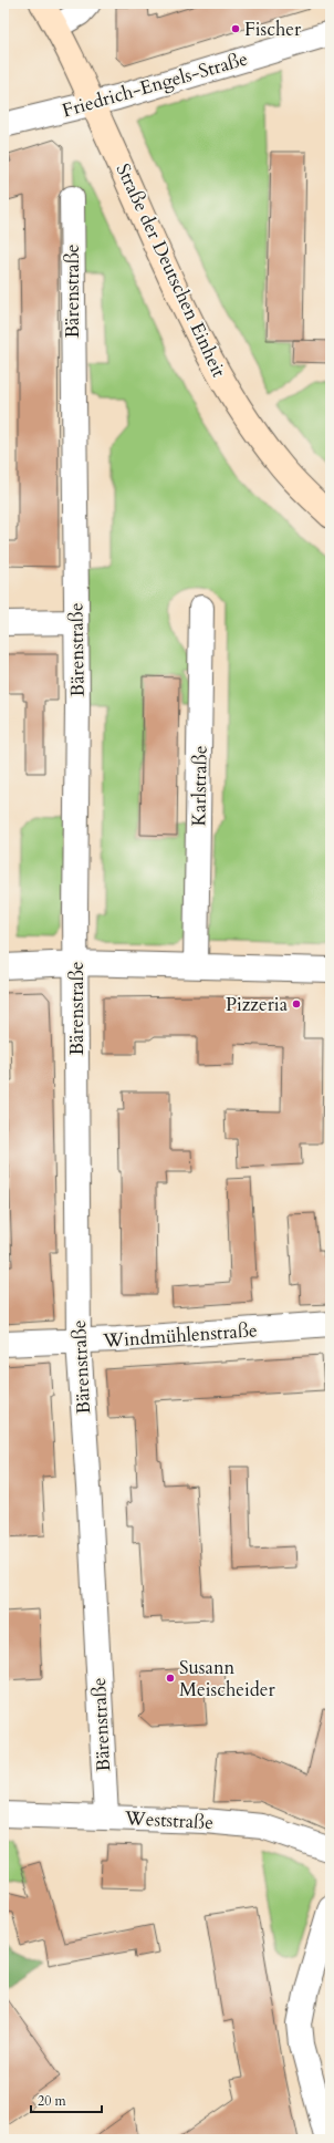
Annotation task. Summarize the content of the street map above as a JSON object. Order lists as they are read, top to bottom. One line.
{"streets":{"street":["Friedrich-Engels-Straße","Straße der Deutschen Einheit","Bärenstraße","Karlstraße","Windmühlenstraße","Weststraße"]},"crossings":[["Friedrich-Engels-Straße","Straße der Deutschen Einheit"],["Bärenstraße","Windmühlenstraße"],["Bärenstraße","Weststraße"]],"places":["Fischer","Pizzeria","Susann Meischeider"],"scale_bar":"20 m"}
